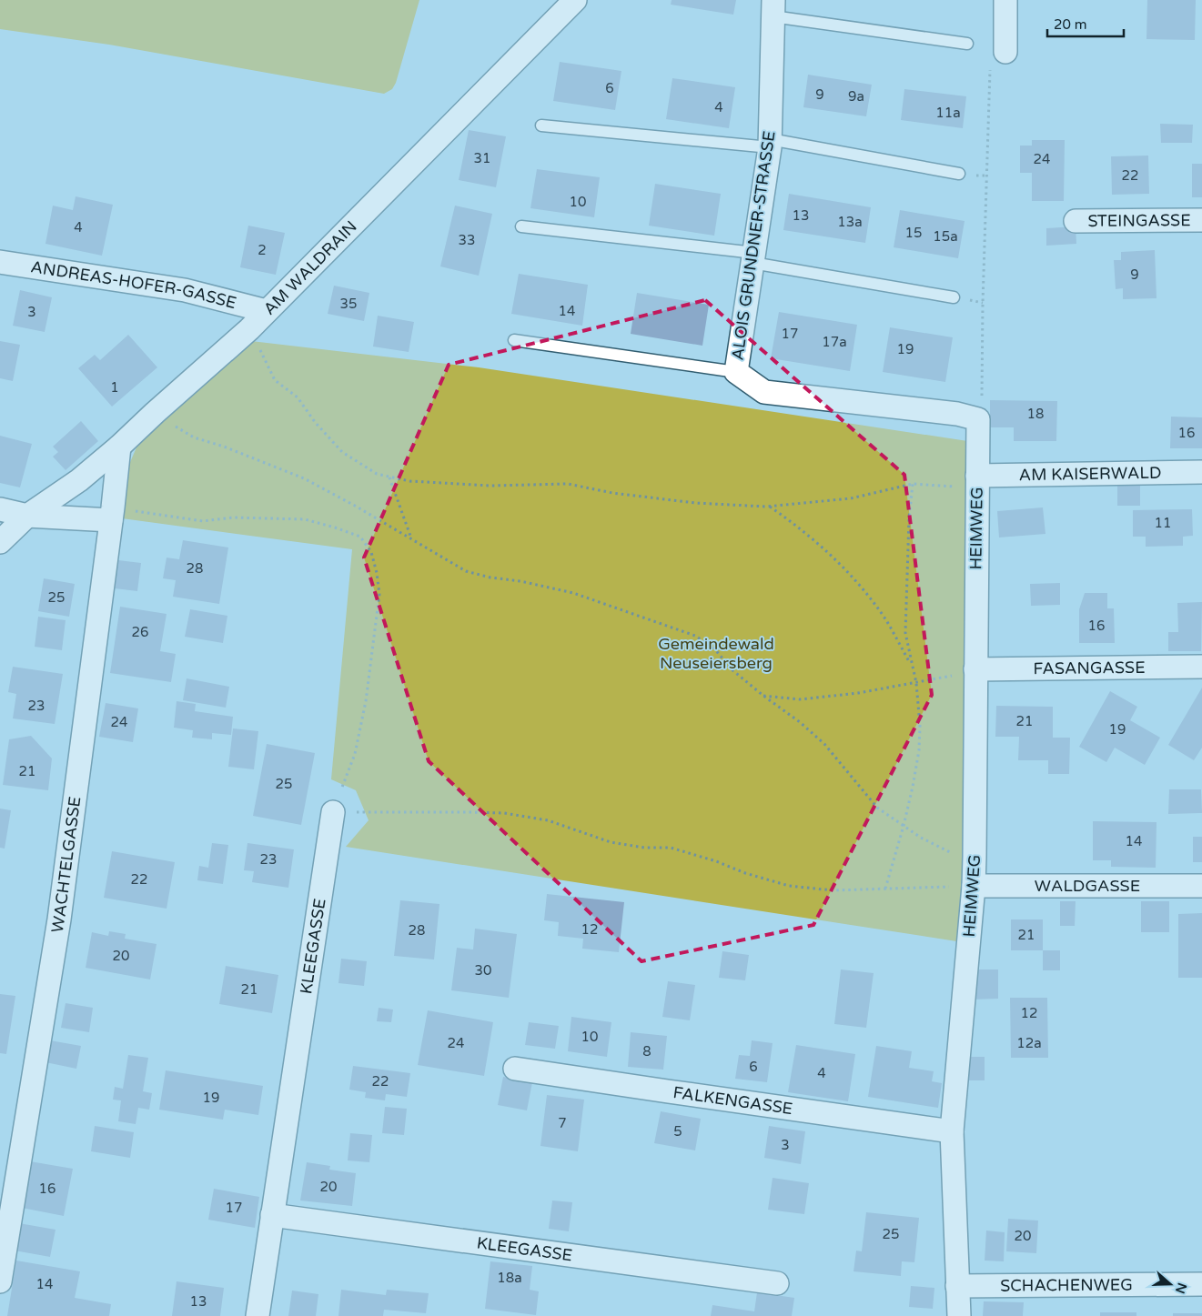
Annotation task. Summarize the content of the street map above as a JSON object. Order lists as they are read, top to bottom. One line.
{"streets":{"street":["STEINGASSE","ALOIS GRUNDNER-STRASSE","AM WALDRAIN","ANDREAS-HOFER-GASSE","AM KAISERWALD","HEIMWEG","FASANGASSE","WACHTELGASSE","WALDGASSE","KLEEGASSE","FALKENGASSE","SCHACHENWEG"]},"crossings":[["ALOIS GRUNDNER-STRASSE","HEIMWEG"],["AM WALDRAIN","ANDREAS-HOFER-GASSE"],["AM WALDRAIN","WACHTELGASSE"],["AM KAISERWALD","HEIMWEG"],["HEIMWEG","FASANGASSE"],["HEIMWEG","WALDGASSE"],["HEIMWEG","FALKENGASSE"],["HEIMWEG","SCHACHENWEG"]],"parks":["Gemeindewald Neuseiersberg"],"house_numbers":["6","9","9a","4","11a","31","24","22","10","13","13a","4","15","15a","33","2","9","35","14","3","17","17a","19","1","18","16","11","28","25","16","26","23","21","24","19","21","25","14","23","22","12","28","21","20","30","21","12","10","24","12a","8","6","4","22","19","7","5","3","20","16","17","25","20","18a","14","13"],"scale_bar":"20 m","north":"right"}
